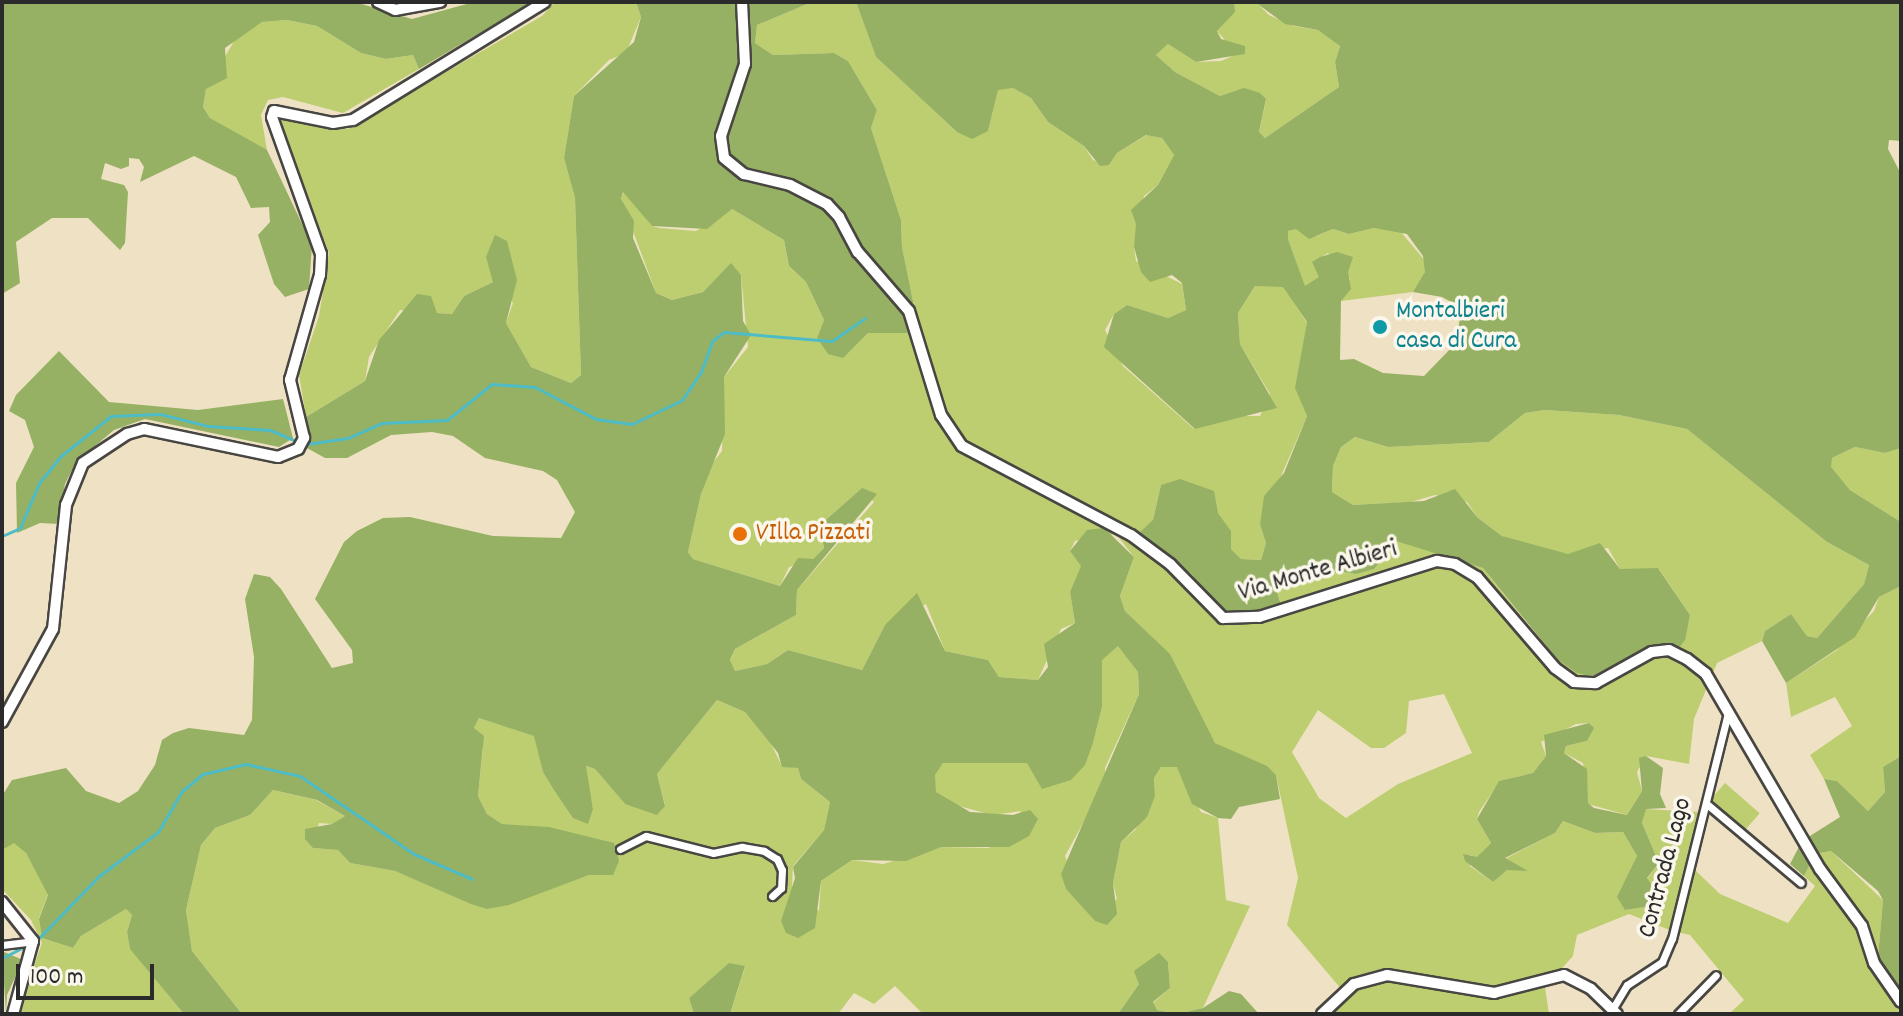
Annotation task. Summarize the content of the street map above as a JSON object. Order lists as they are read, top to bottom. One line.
{"streets":{"street":["Via Monte Albieri","Contrada Lago"]},"crossings":[["Via Monte Albieri","Contrada Lago"]],"places":["Montalbieri casa di Cura","VIlla Pizzati"],"scale_bar":"100 m"}
